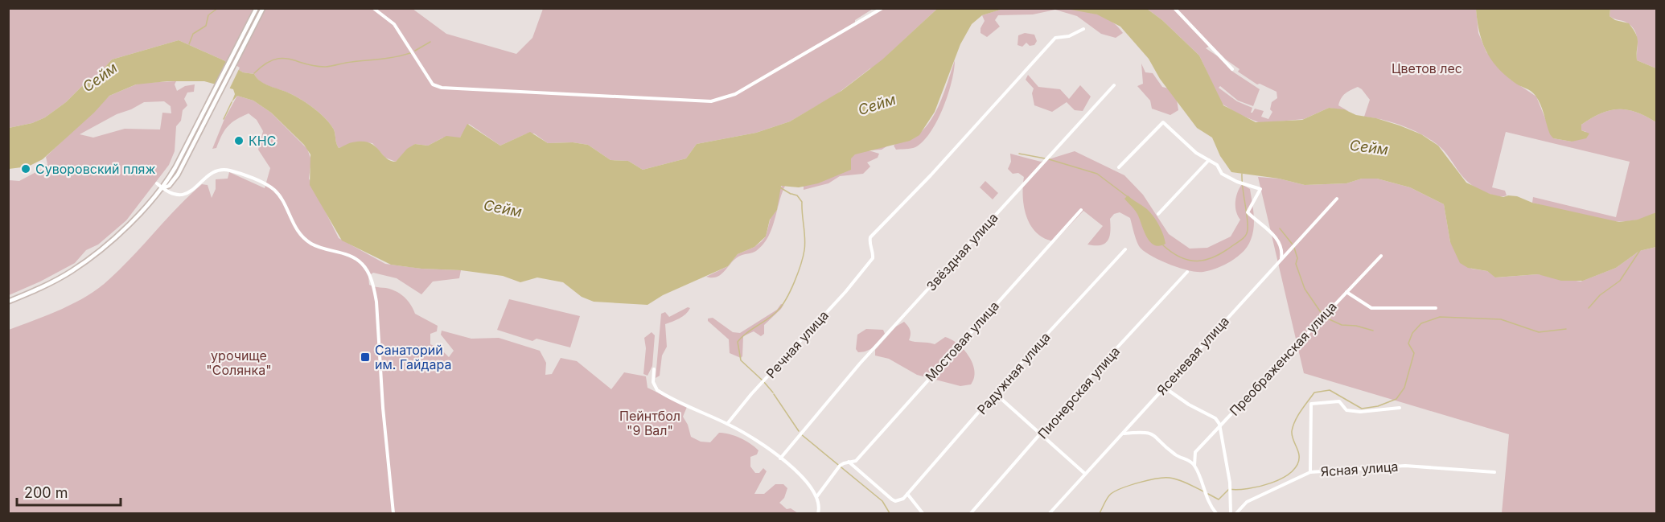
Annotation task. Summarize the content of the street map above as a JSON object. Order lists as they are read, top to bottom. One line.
{"streets":{"street":["Звёздная улица","Мостовая улица","Речная улица","Ясеневая улица","Преображенская улица","Радужная улица","Пионерская улица","Ясная улица"]},"crossings":[["Мостовая улица","Радужная улица"]],"water":["Сейм"],"parks":["Цветов лес","урочище \"Солянка\"","Пейнтбол \"9 Вал\""],"places":{"other":["КНС","Суворовский пляж"],"transit":["Санаторий им. Гайдара"]},"scale_bar":"200 m"}
